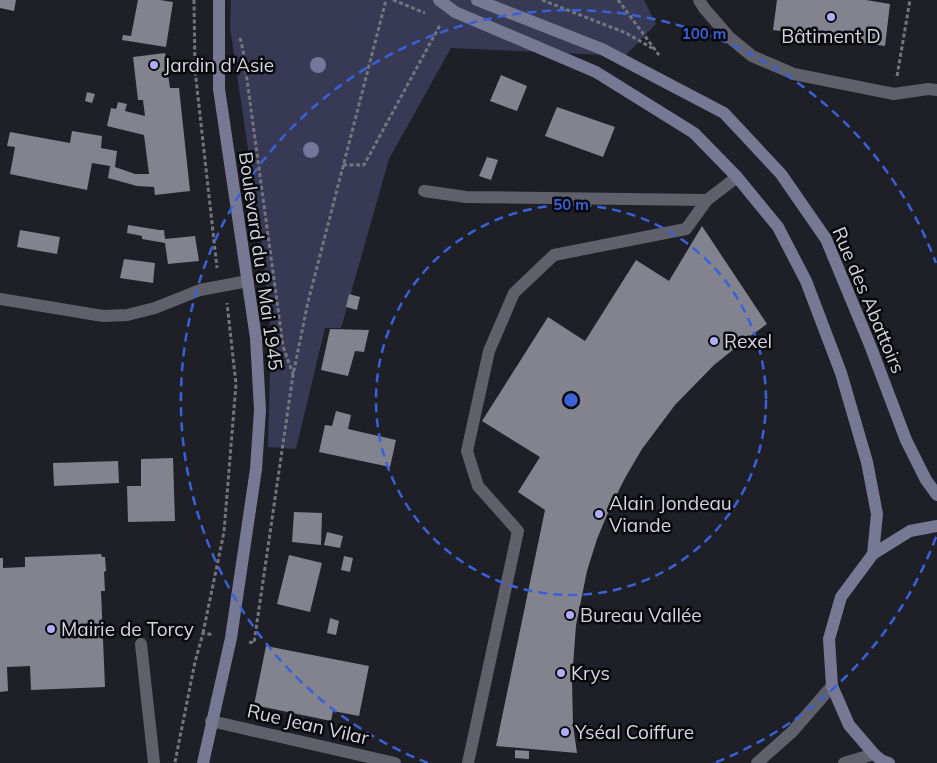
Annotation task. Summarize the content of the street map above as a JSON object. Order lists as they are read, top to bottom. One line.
{"streets":{"main road":["Boulevard du 8 Mai 1945","Rue des Abattoirs"],"street":["Rue Jean Vilar"]},"crossings":[["Boulevard du 8 Mai 1945","Rue Jean Vilar"]],"places":["Bâtiment D","Jardin d'Asie","Rexel","Alain Jondeau Viande","Bureau Vallée","Mairie de Torcy","Krys","Yséal Coiffure"],"rings":["100 m","50 m"]}
